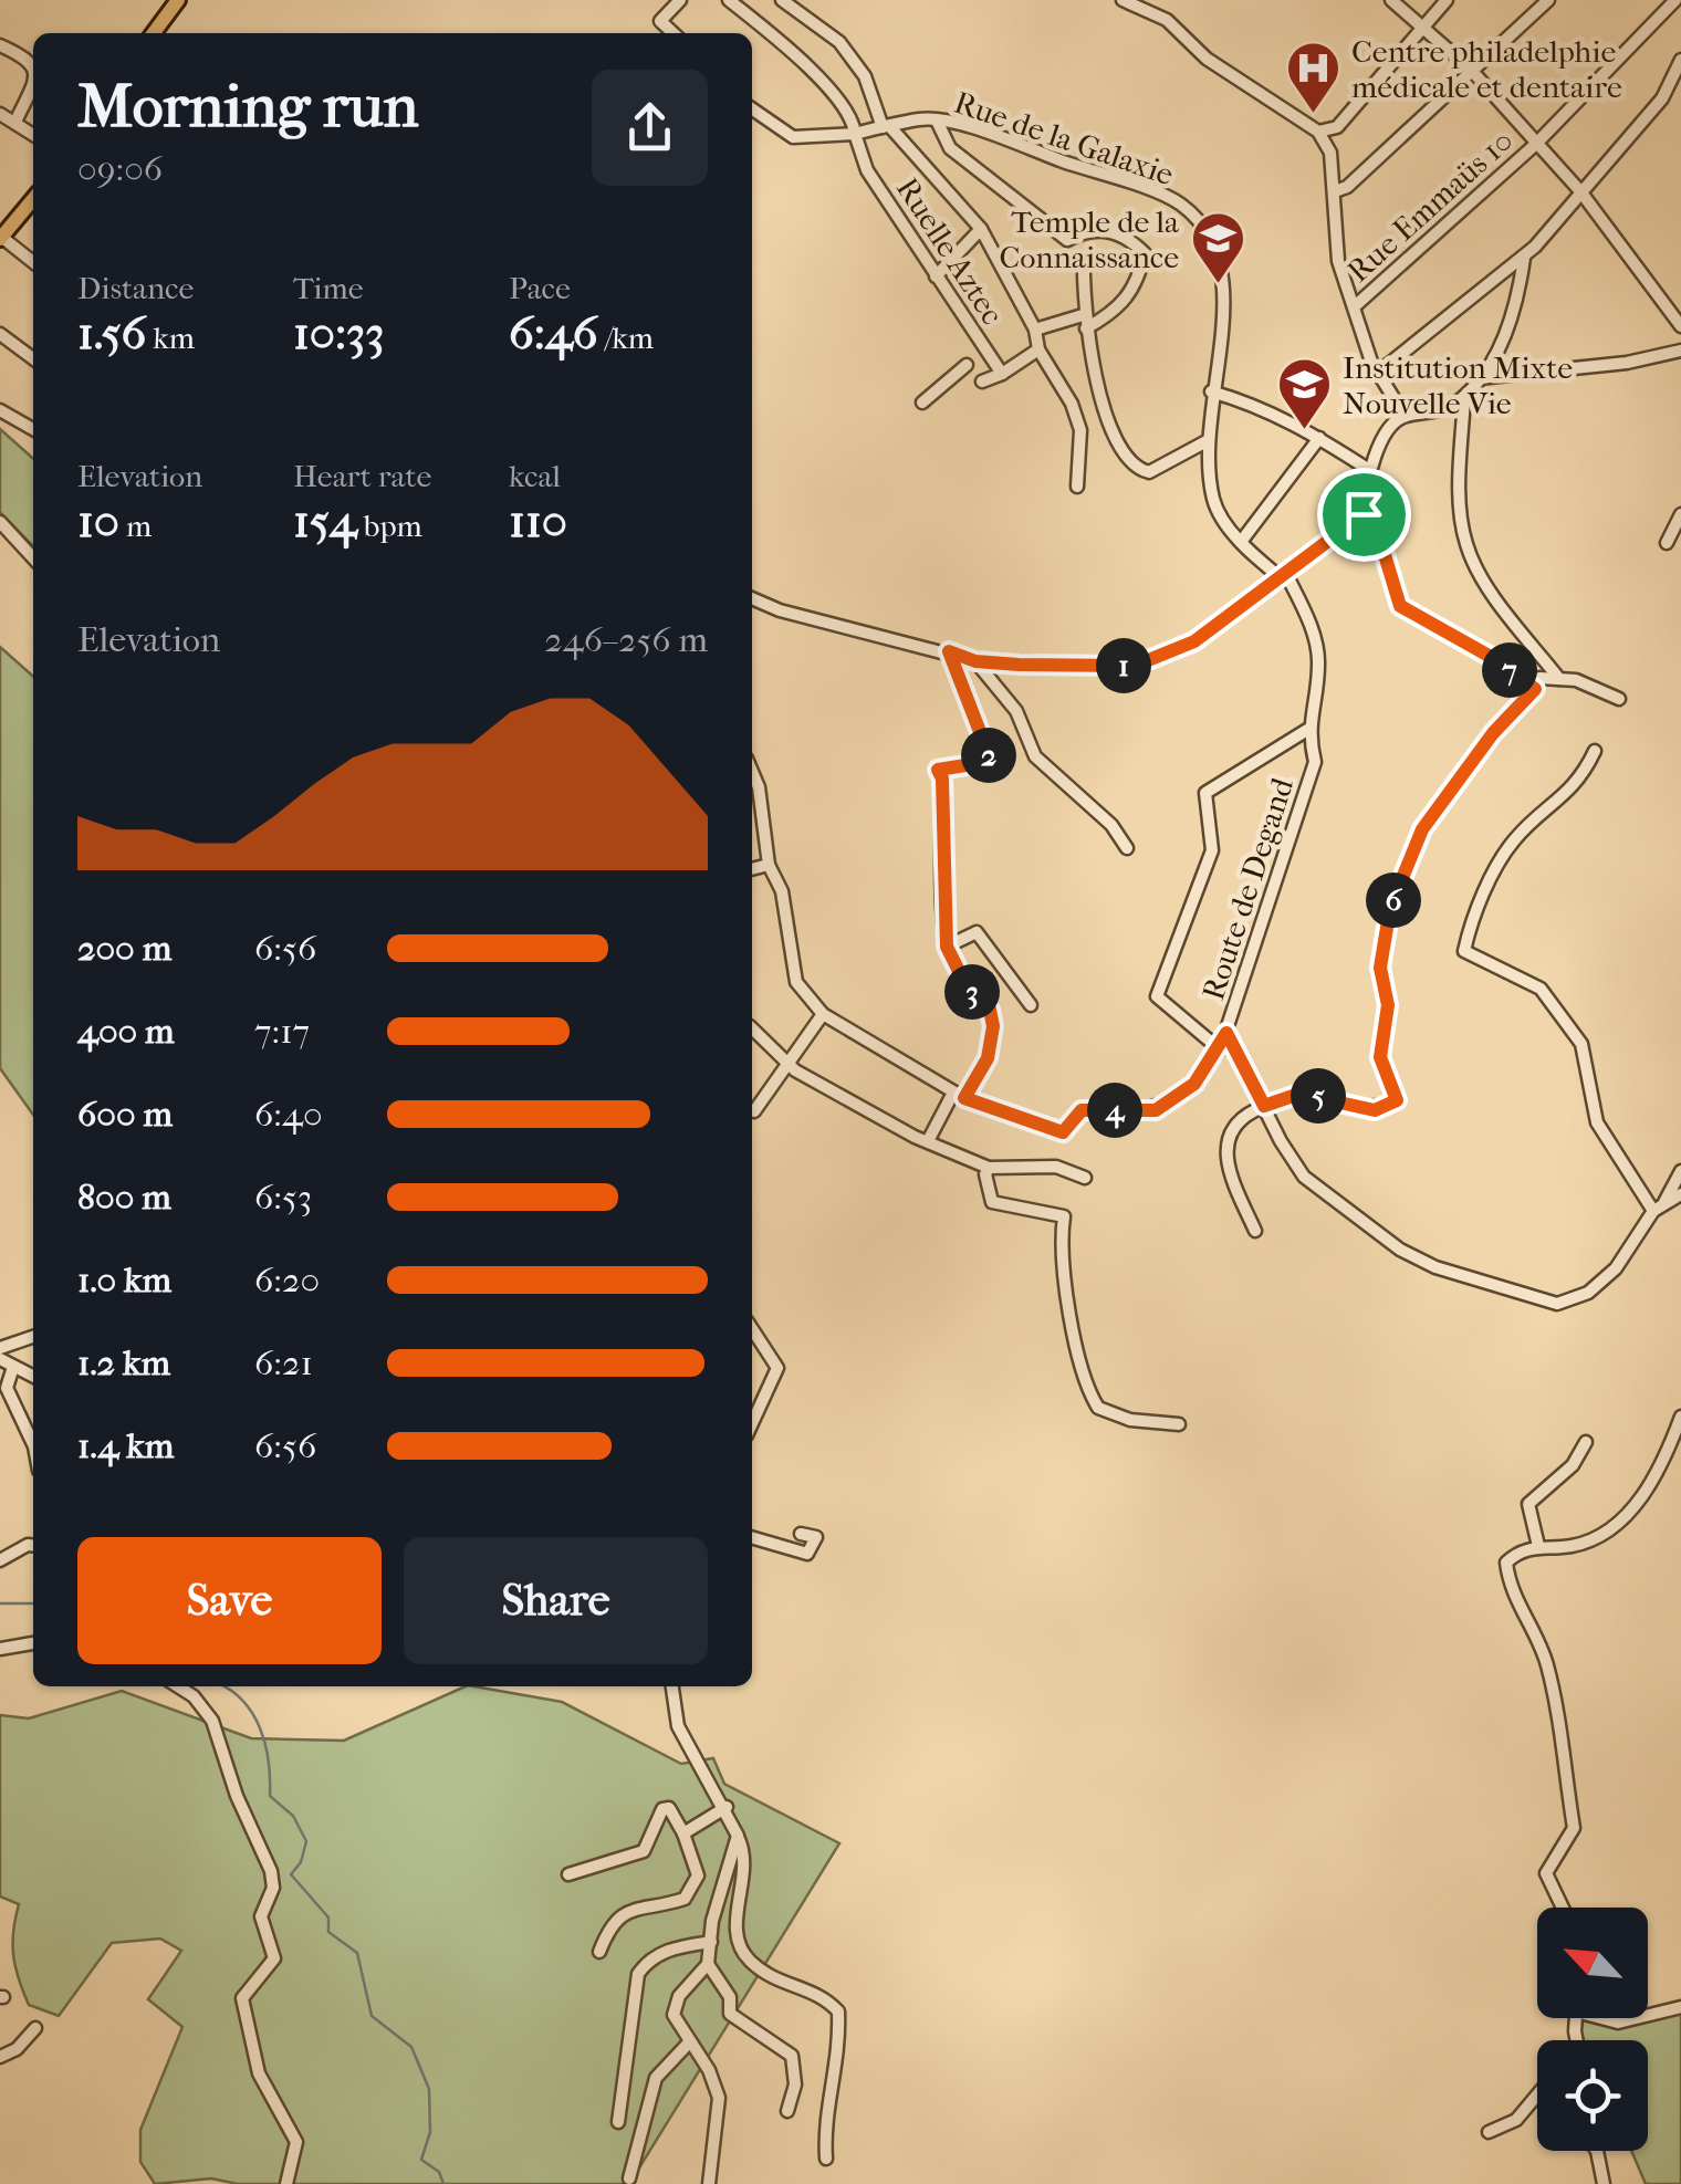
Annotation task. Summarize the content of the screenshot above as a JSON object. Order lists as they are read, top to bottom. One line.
{"streets":{"street":["Rue de la Galaxie","Rue Emmaüs 10","Ruelle Aztec","Route de Degand"]},"crossings":[["Rue de la Galaxie","Ruelle Aztec"],["Rue de la Galaxie","Route de Degand"]],"places":{"hospital":["Centre philadelphie médicale et dentaire"],"school or university":["Temple de la Connaissance","Institution Mixte Nouvelle Vie"]},"north":"top left","page":{"heading":["Morning run","09:06"],"stats":[["Distance","1.56 km"],["Time","10:33"],["Pace","6:46 /km"],["Elevation","10 m"],["Heart rate","154 bpm"],["kcal","110"]],"chart":["Elevation","246–256 m"],"pins":["1","7","2","6","3","5","4"],"list":[{"name":"200 m","note":"6:56"},{"name":"400 m","note":"7:17"},{"name":"600 m","note":"6:40"},{"name":"800 m","note":"6:53"},{"name":"1.0 km","note":"6:20"},{"name":"1.2 km","note":"6:21"},{"name":"1.4 km","note":"6:56"}],"buttons":["Save","Share"]}}
